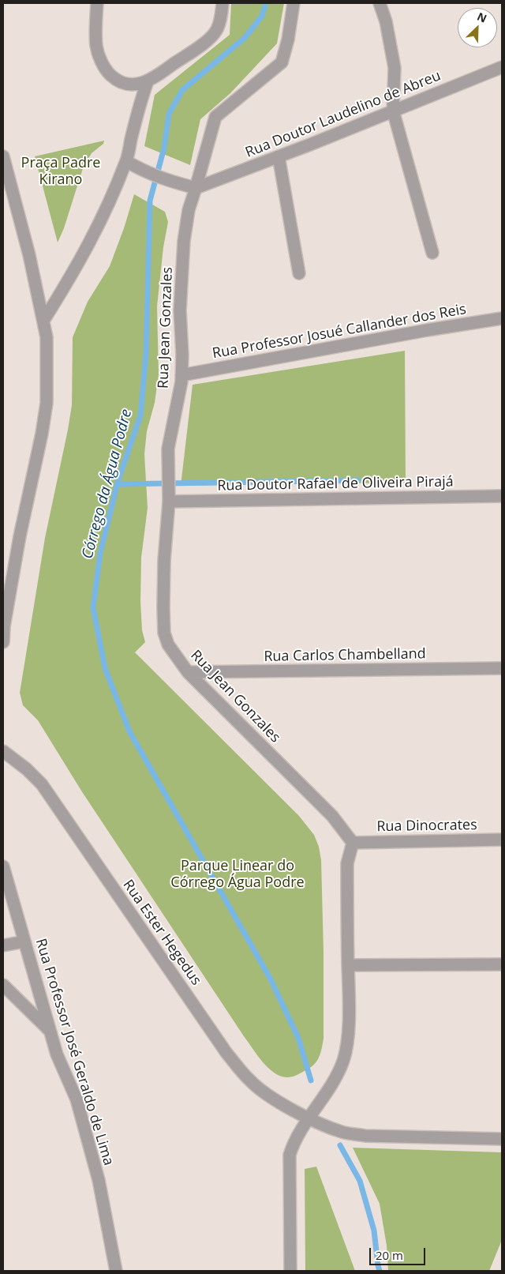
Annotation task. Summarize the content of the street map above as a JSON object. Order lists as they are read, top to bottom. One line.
{"streets":{"street":["Rua Doutor Laudelino de Abreu","Rua Jean Gonzales","Rua Professor Josué Callander dos Reis","Rua Doutor Rafael de Oliveira Pirajá","Rua Carlos Chambelland","Rua Dinocrates","Rua Ester Hegedus","Rua Professor José Geraldo de Lima"]},"crossings":[["Rua Doutor Laudelino de Abreu","Rua Jean Gonzales"],["Rua Jean Gonzales","Rua Professor Josué Callander dos Reis"],["Rua Jean Gonzales","Rua Doutor Rafael de Oliveira Pirajá"],["Rua Jean Gonzales","Rua Carlos Chambelland"],["Rua Jean Gonzales","Rua Dinocrates"]],"water":["Córrego da Água Podre"],"parks":["Praça Padre Kirano","Parque Linear do Córrego Água Podre"],"scale_bar":"20 m","north":"top right"}
